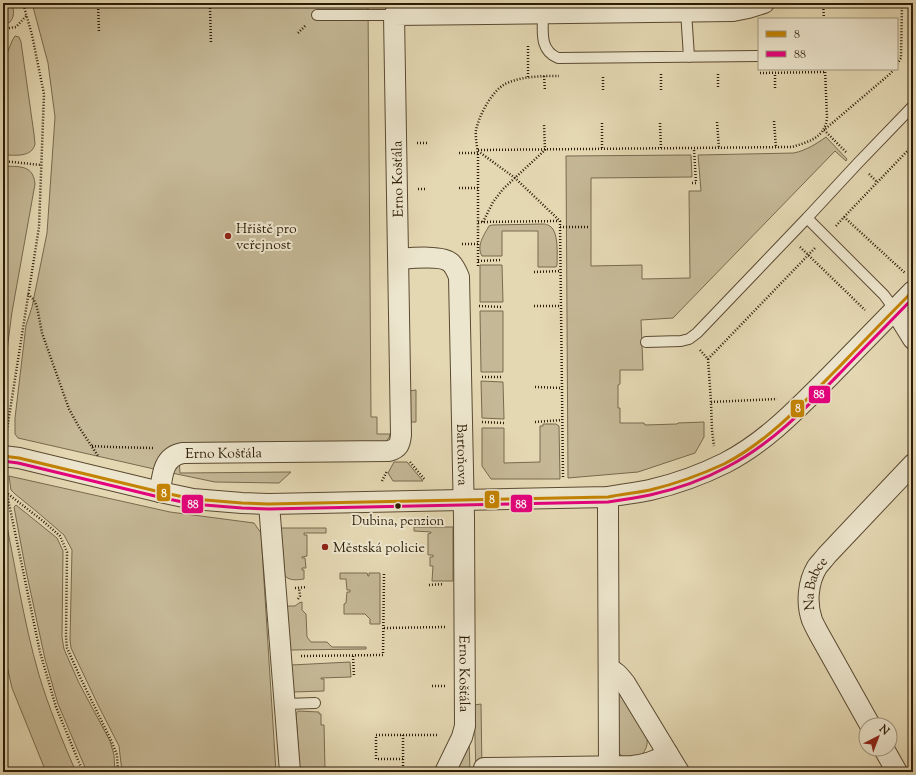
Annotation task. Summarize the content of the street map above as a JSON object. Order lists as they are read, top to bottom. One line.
{"streets":{"street":["Erno Košťála","Bartoňova","Na Babce"]},"crossings":[["Erno Košťála","Bartoňova"]],"places":["Hřiště pro veřejnost","Dubina, penzion","Městská policie"],"lines":["transit line 8","transit line 88"],"legend":["8","88"],"north":"top right"}
